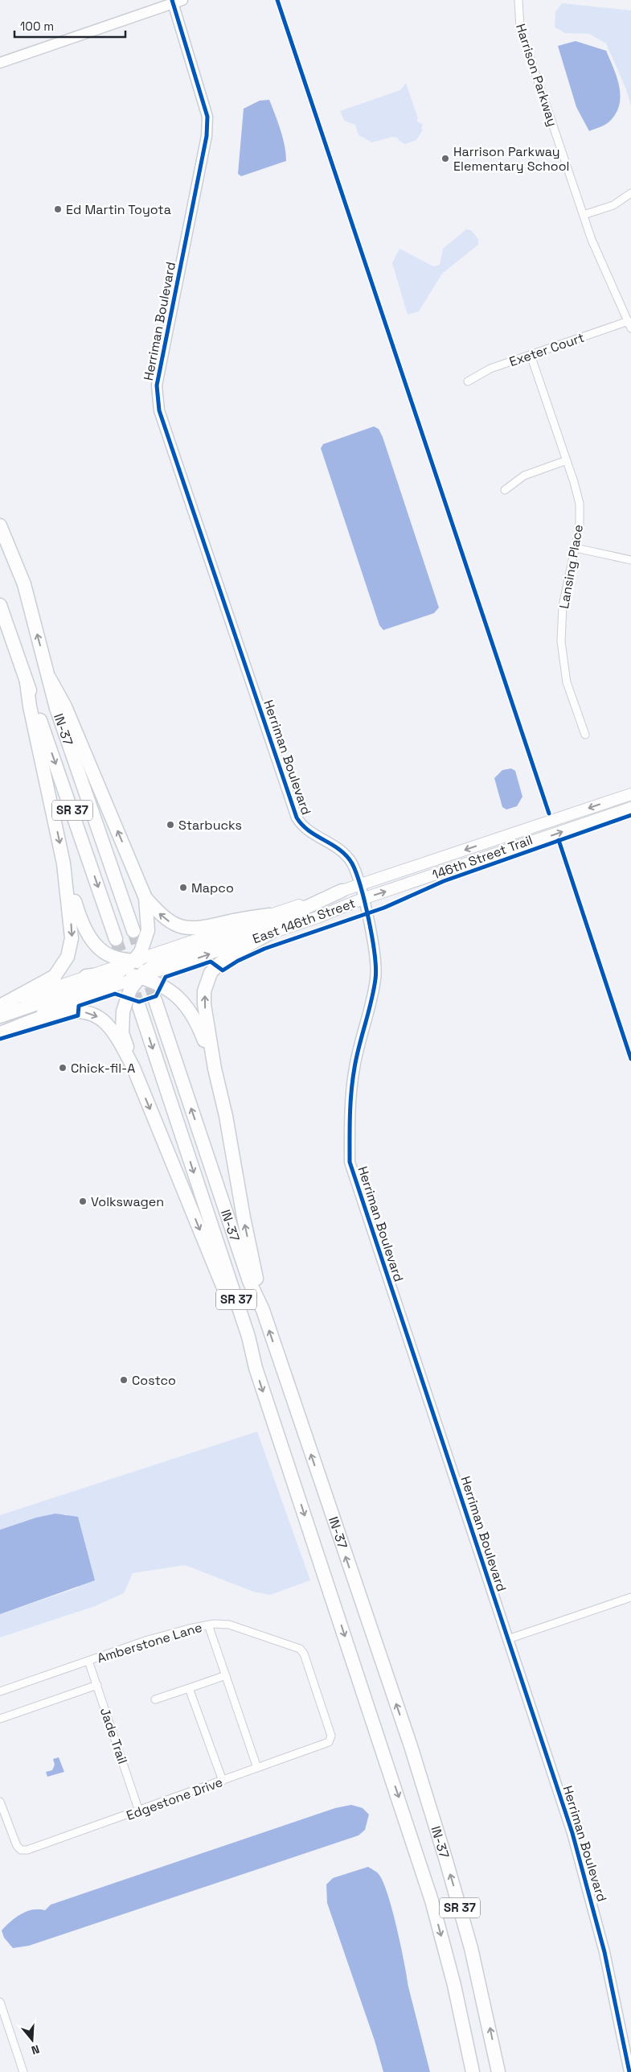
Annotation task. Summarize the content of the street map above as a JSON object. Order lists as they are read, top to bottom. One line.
{"streets":{"highway":["IN-37","SR 37"],"main road":["East 146th Street"],"street":["Harrison Parkway","Herriman Boulevard","Exeter Court","Lansing Place","Amberstone Lane","Jade Trail","Edgestone Drive"],"cycle path":["146th Street Trail"]},"crossings":[["Harrison Parkway","Exeter Court"],["Herriman Boulevard","East 146th Street"],["Exeter Court","Lansing Place"],["Amberstone Lane","Jade Trail"],["Amberstone Lane","Edgestone Drive"],["Jade Trail","Edgestone Drive"]],"places":["Harrison Parkway Elementary School","Ed Martin Toyota","Starbucks","Mapco","Chick-fil-A","Volkswagen","Costco"],"scale_bar":"100 m","north":"bottom"}
